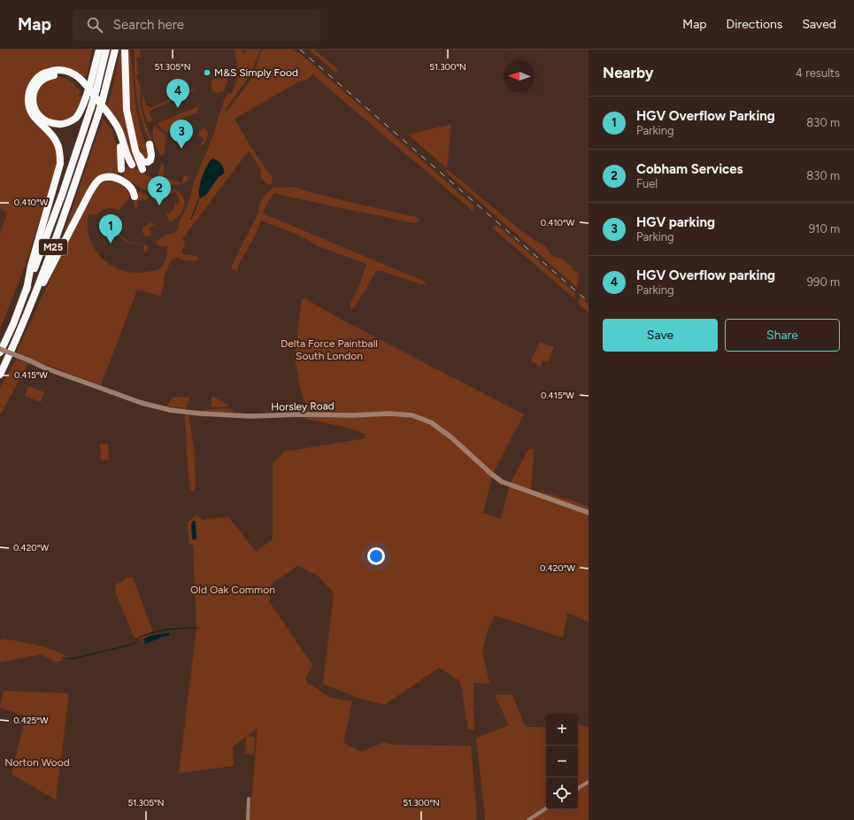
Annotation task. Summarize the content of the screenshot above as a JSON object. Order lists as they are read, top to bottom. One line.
{"streets":{"highway":["M25"],"street":["Horsley Road"]},"parks":["Delta Force Paintball South London","Old Oak Common","Norton Wood"],"places":["M&S Simply Food"],"north":"left","page":{"header":"Map","search":"Search here","nav":["Map","Directions","Saved"],"heading":["Nearby","4 results"],"pins":["4","3","2","1"],"list":[{"mark":"1","name":"HGV Overflow Parking","note":"Parking","value":"830 m"},{"mark":"2","name":"Cobham Services","note":"Fuel","value":"830 m"},{"mark":"3","name":"HGV parking","note":"Parking","value":"910 m"},{"mark":"4","name":"HGV Overflow parking","note":"Parking","value":"990 m"}],"buttons":["Save","Share"],"map_buttons":["+","−"]},"coordinates":["51.305°N","51.300°N","0.410°W","0.415°W","0.420°W","0.425°W"]}
